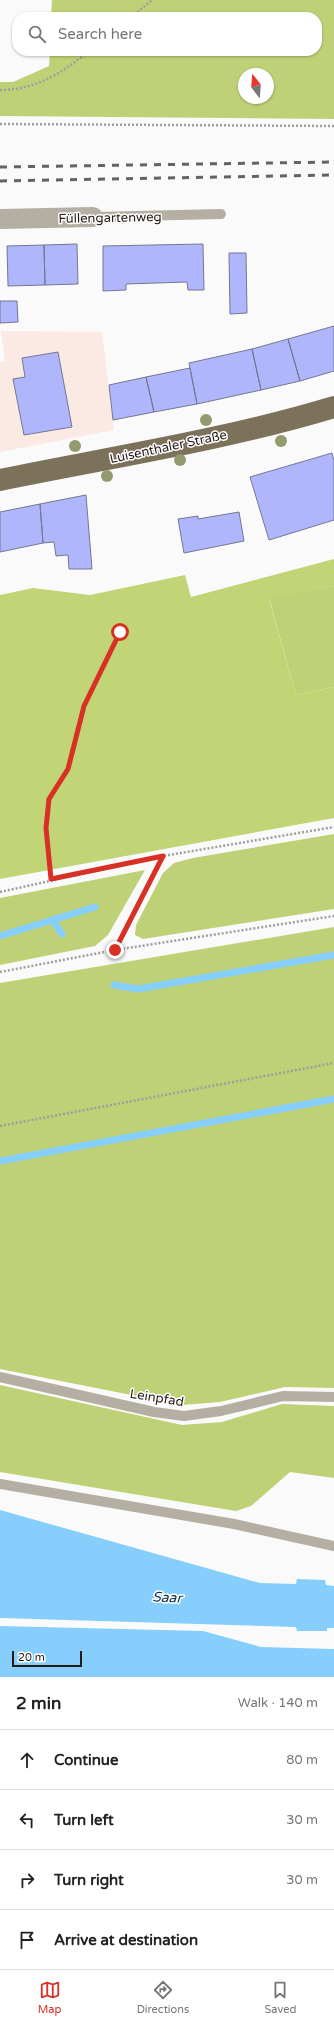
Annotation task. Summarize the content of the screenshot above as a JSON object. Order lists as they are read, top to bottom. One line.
{"streets":{"main road":["Luisenthaler Straße"],"street":["Füllengartenweg"],"lane":["Leinpfad"]},"water":["Saar"],"scale_bar":"20 m","north":"top","page":{"search":"Search here","scale":"20 m","heading":["2 min","Walk · 140 m"],"list":[["Continue","80 m"],["Turn left","30 m"],["Turn right","30 m"],"Arrive at destination"],"nav":["Map","Directions","Saved"]}}
